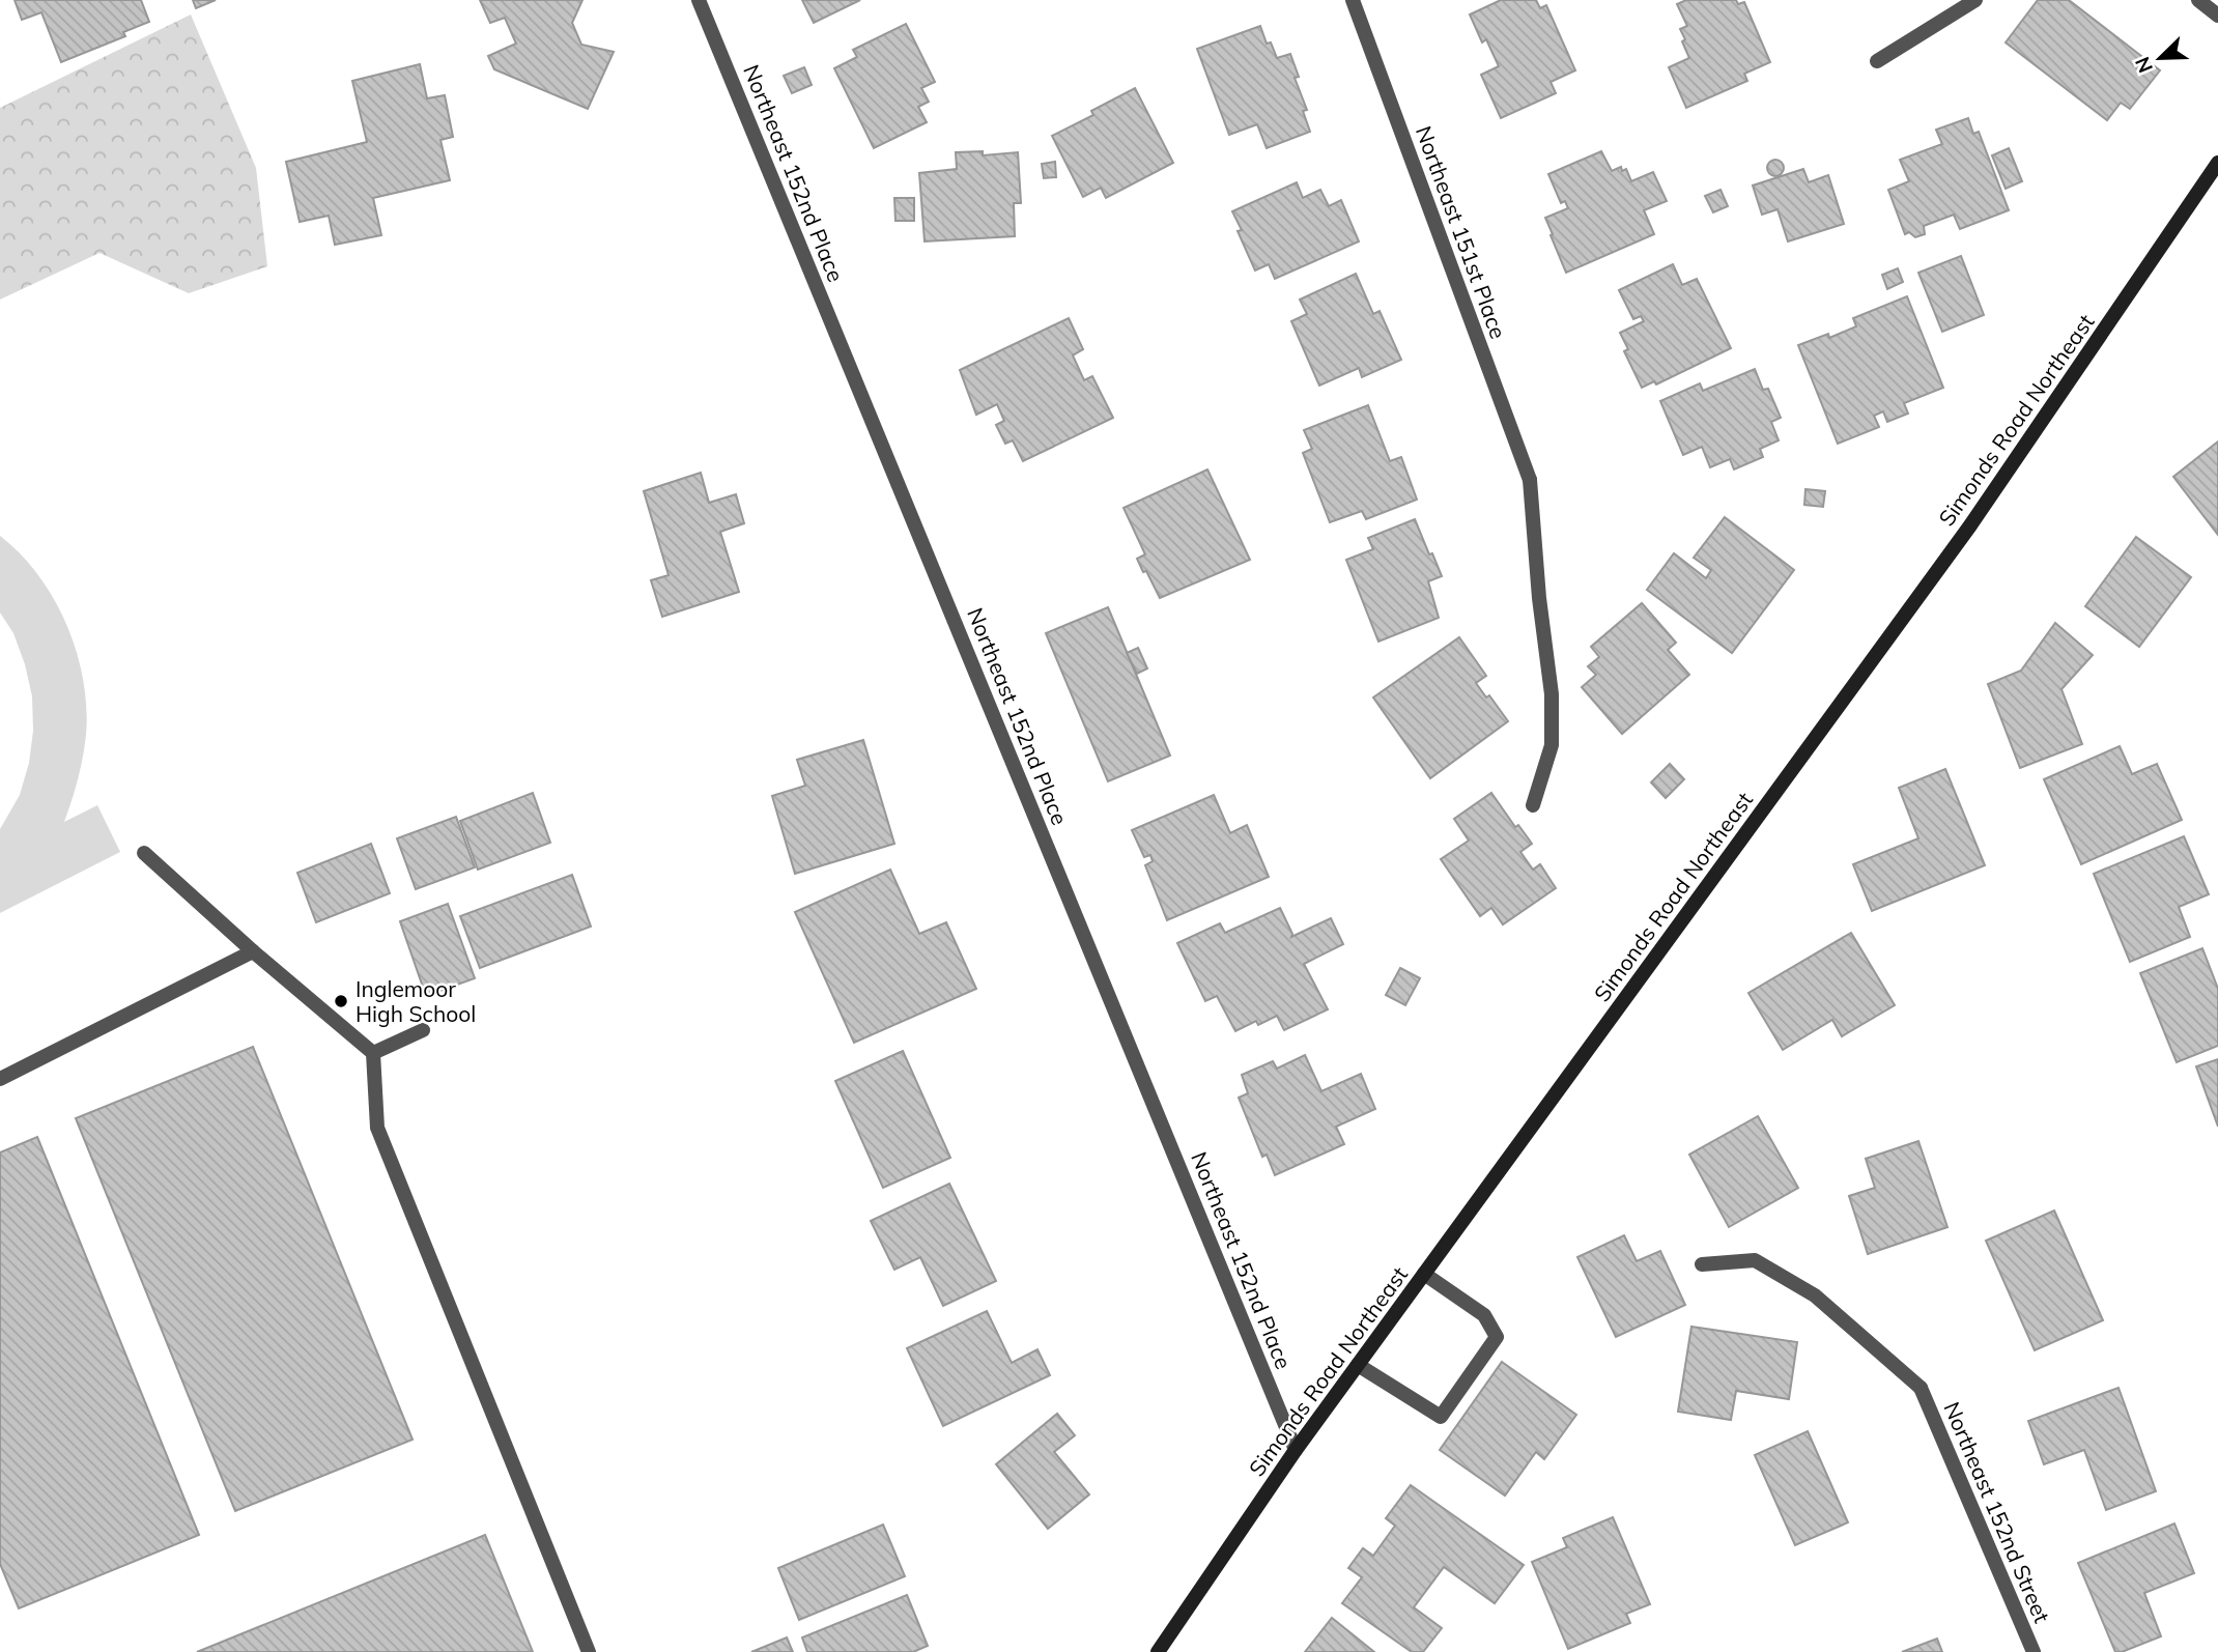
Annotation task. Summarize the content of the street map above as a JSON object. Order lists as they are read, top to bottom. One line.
{"streets":{"main road":["Simonds Road Northeast"],"street":["Northeast 152nd Place","Northeast 151st Place","Northeast 152nd Street"]},"crossings":[["Northeast 152nd Place","Simonds Road Northeast"]],"places":["Inglemoor High School"],"north":"bottom left"}
